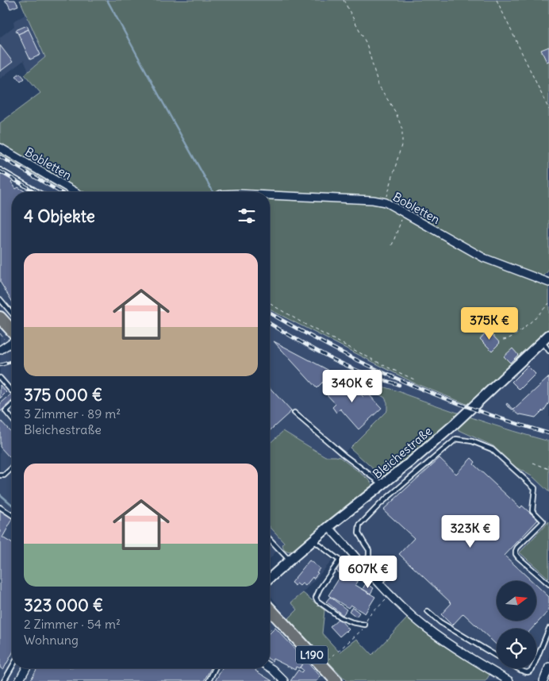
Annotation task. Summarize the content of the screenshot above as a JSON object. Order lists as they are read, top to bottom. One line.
{"streets":{"main road":["Bleichestraße","L190"],"street":["Bobletten"]},"north":"right","page":{"heading":"4 Objekte","list":[{"name":"375 000 €","note":"3 Zimmer · 89 m² · Bleichestraße"},{"name":"323 000 €","note":"2 Zimmer · 54 m² · Wohnung"}],"price":["375K €","340K €","323K €","607K €"]}}
